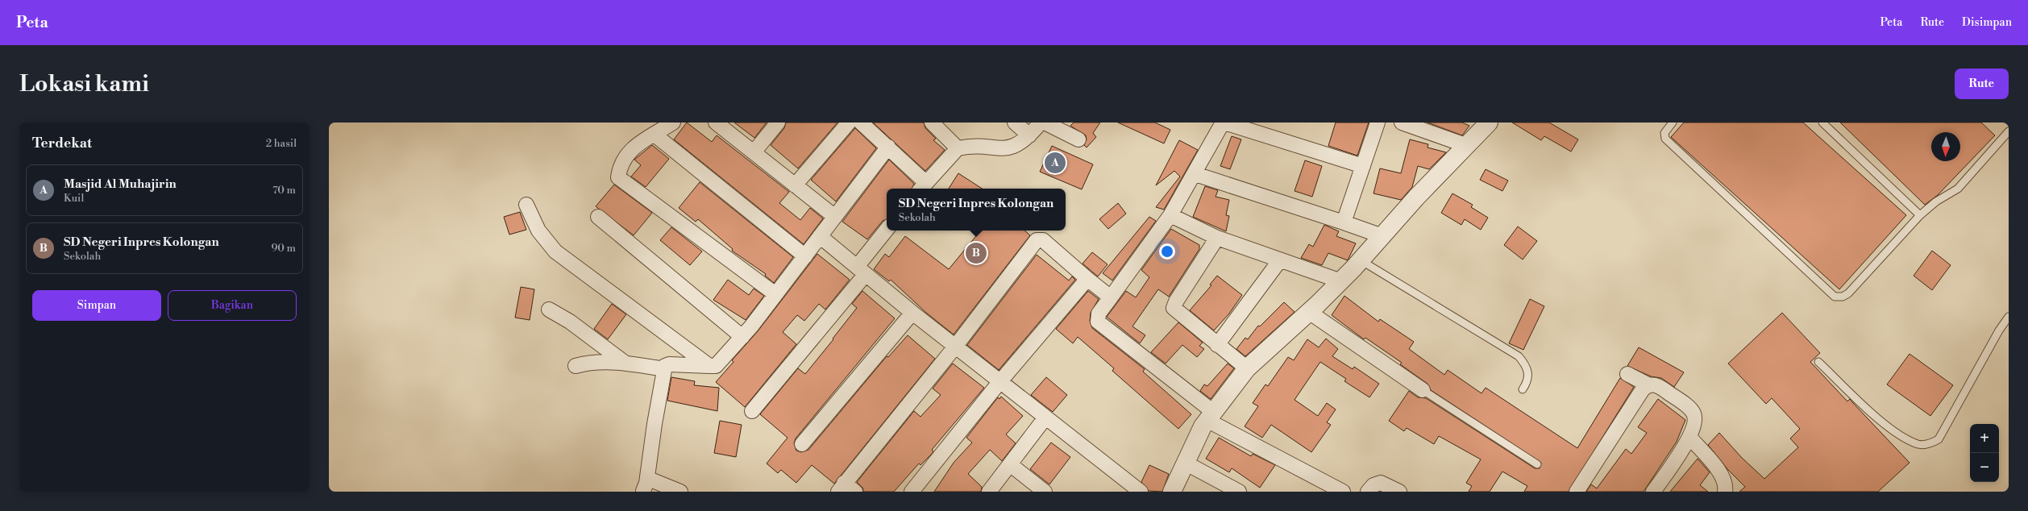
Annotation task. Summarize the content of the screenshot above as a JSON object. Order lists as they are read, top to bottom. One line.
{"north":"bottom","page":{"header":"Peta","nav":["Peta","Rute","Disimpan"],"buttons":["Rute",["Simpan","Bagikan"]],"title":"Lokasi kami","heading":["Terdekat","2 hasil"],"pins":["A","B"],"list":[{"mark":"A","name":"Masjid Al Muhajirin","note":"Kuil","value":"70 m"},{"mark":"B","name":"SD Negeri Inpres Kolongan","note":"Sekolah","value":"90 m"}],"popup":["SD Negeri Inpres Kolongan","Sekolah"],"map_buttons":["+","−"]}}
